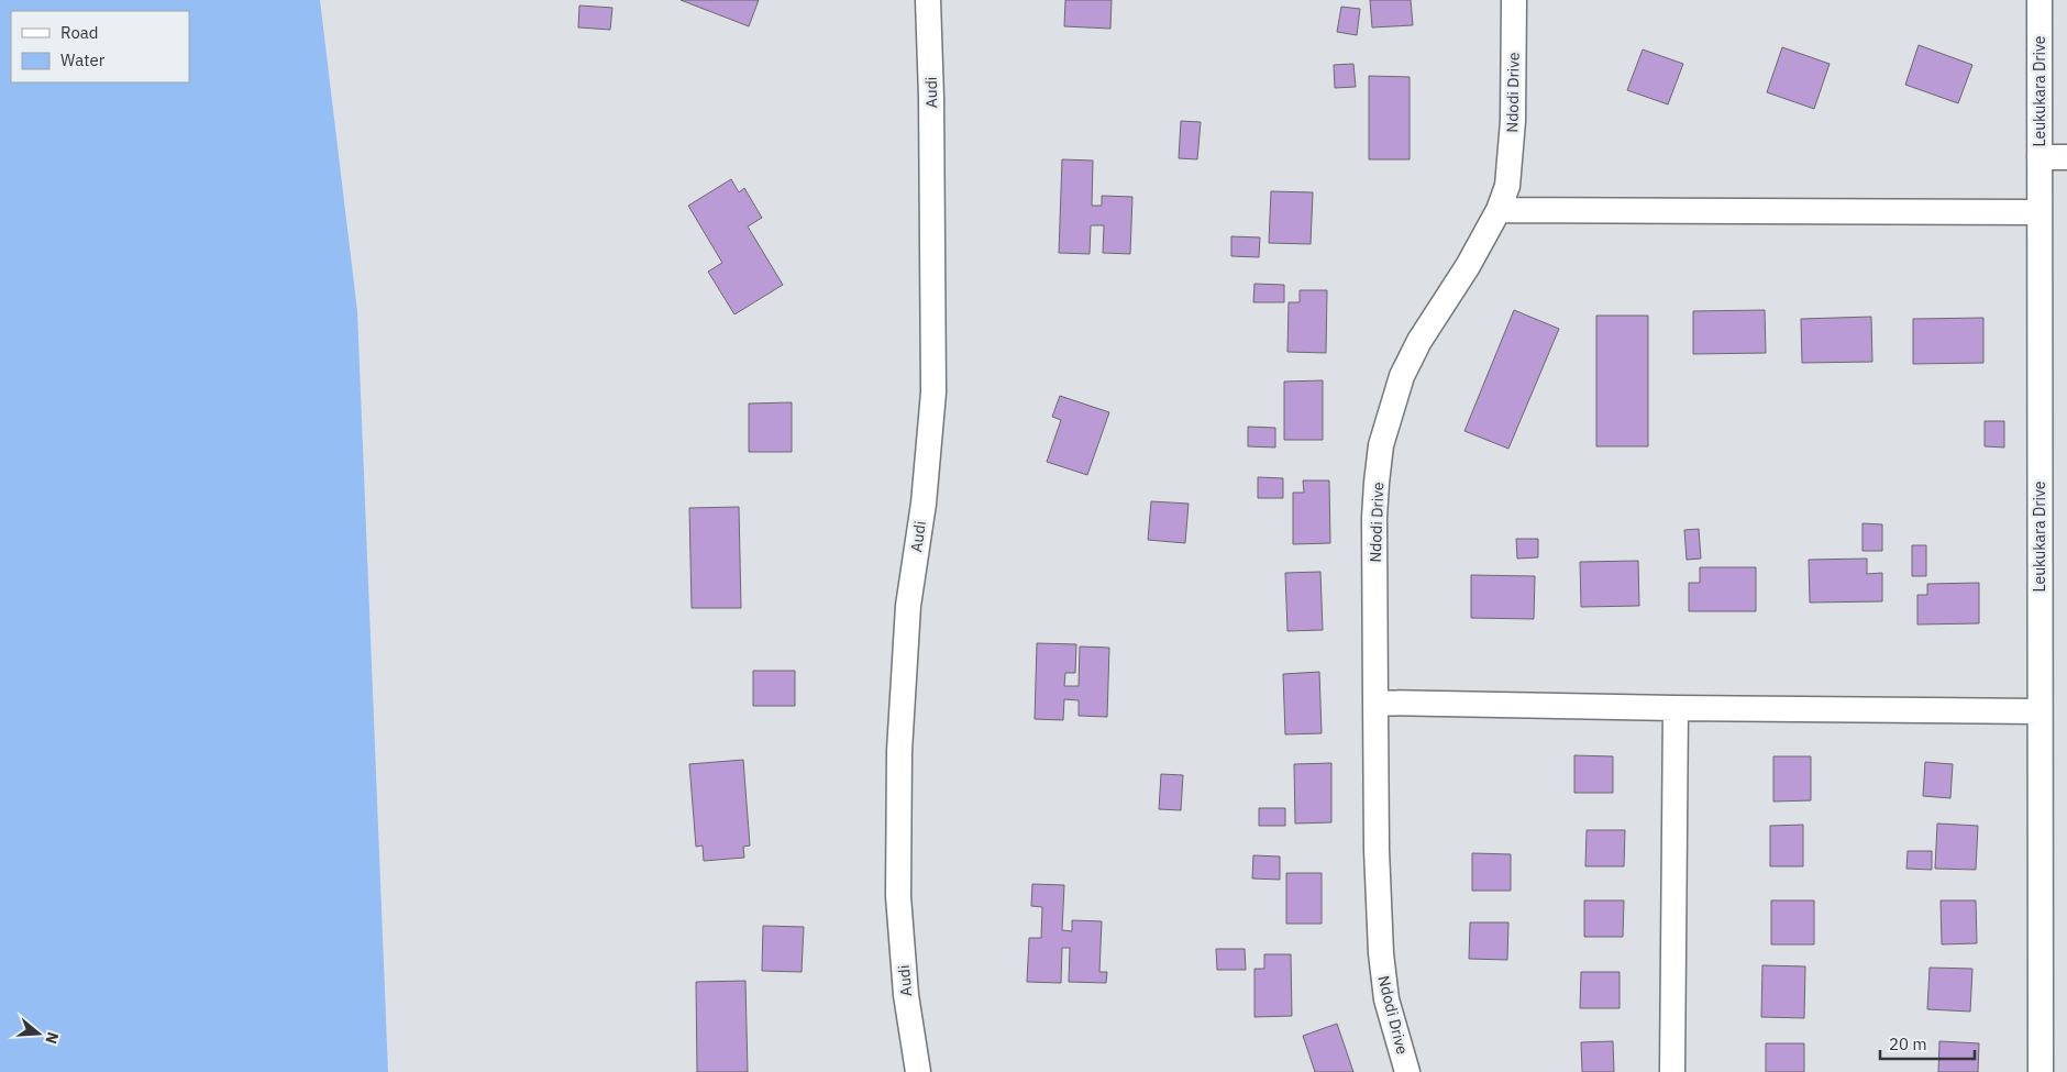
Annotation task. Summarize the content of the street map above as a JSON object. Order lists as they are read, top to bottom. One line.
{"streets":{"street":["Leukukara Drive","Audi","Ndodi Drive"]},"legend":["Road","Water"],"scale_bar":"20 m","north":"right"}
